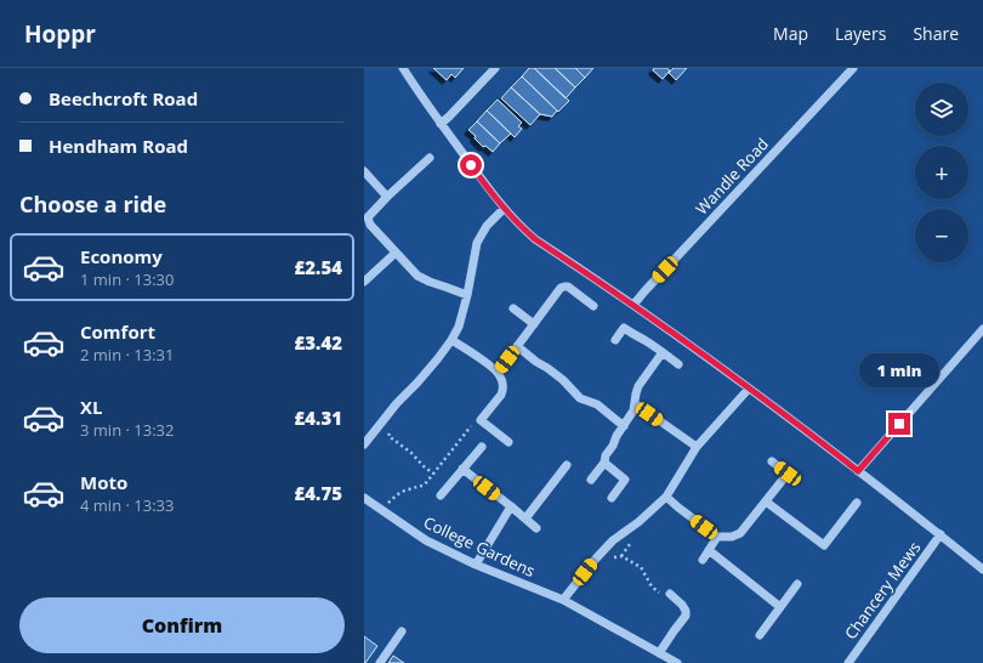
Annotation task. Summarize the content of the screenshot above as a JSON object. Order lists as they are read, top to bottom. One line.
{"streets":{"street":["Wandle Road","College Gardens","Chancery Mews"]},"page":{"header":"Hoppr","nav":["Map","Layers","Share"],"banner":["Beechcroft Road","Hendham Road"],"map_buttons":["+","−"],"heading":"Choose a ride","list":[{"name":"Economy","note":"1 min · 13:30","value":"£2.54"},{"name":"Comfort","note":"2 min · 13:31","value":"£3.42"},{"name":"XL","note":"3 min · 13:32","value":"£4.31"},{"name":"Moto","note":"4 min · 13:33","value":"£4.75"}],"bubble":"1 min","buttons":"Confirm"}}
